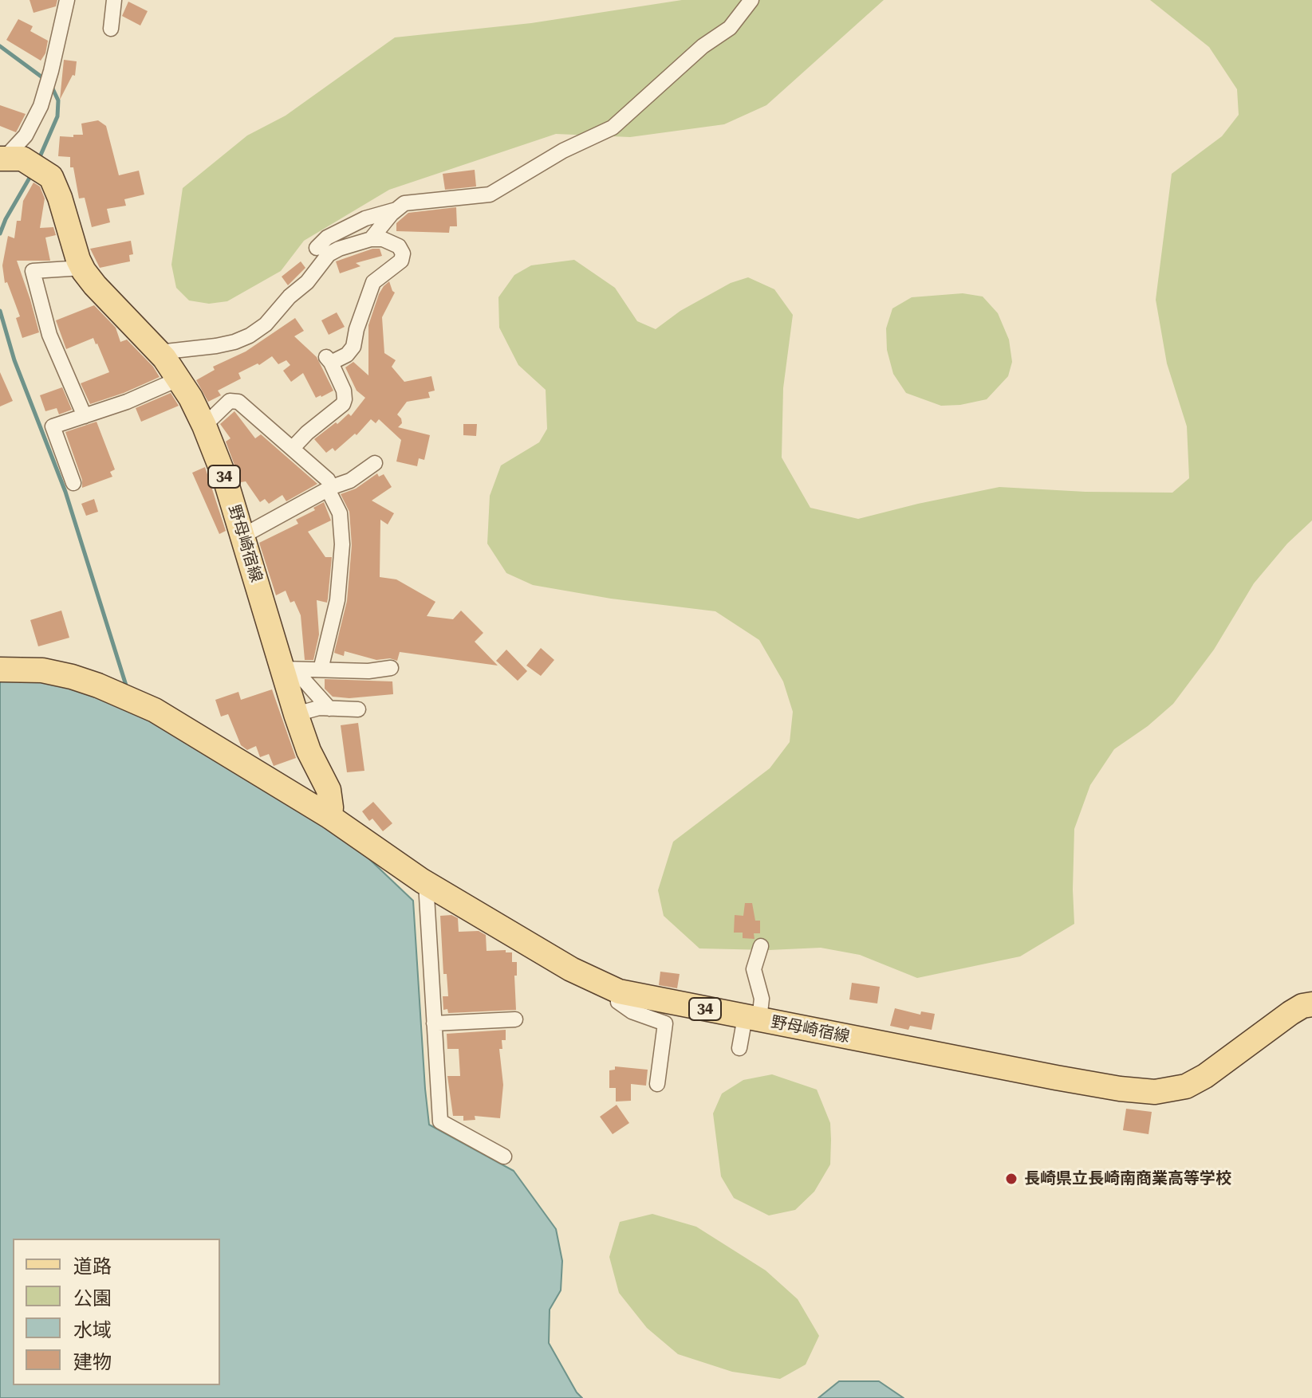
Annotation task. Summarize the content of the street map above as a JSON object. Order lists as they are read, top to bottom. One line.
{"streets":{"main road":["34","野母崎宿線"]},"places":["長崎県立長崎南商業高等学校"],"legend":["道路","公園","水域","建物"]}
